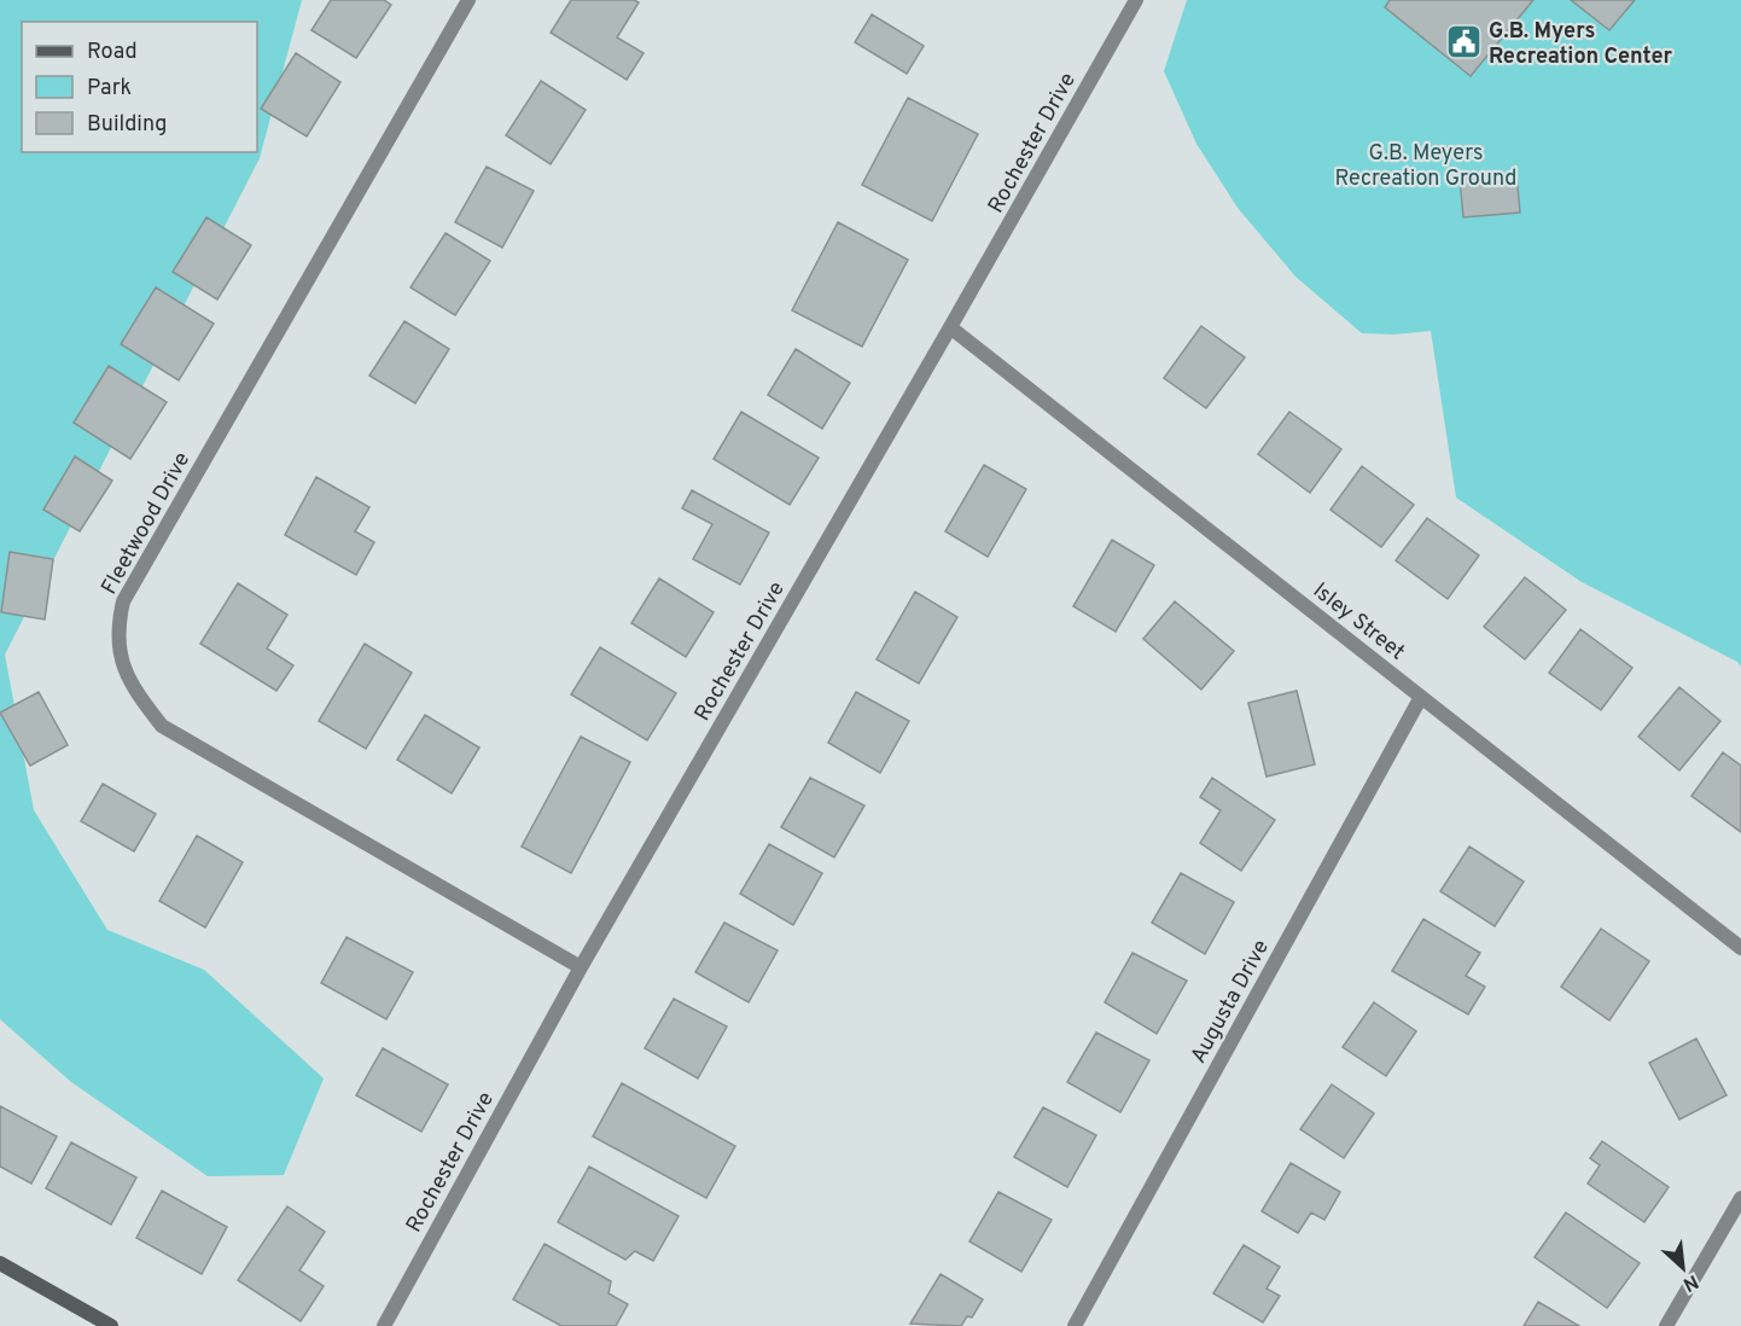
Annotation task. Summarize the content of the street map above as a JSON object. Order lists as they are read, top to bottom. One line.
{"streets":{"street":["Rochester Drive","Fleetwood Drive","Isley Street","Augusta Drive"]},"crossings":[["Rochester Drive","Fleetwood Drive"],["Rochester Drive","Isley Street"],["Isley Street","Augusta Drive"]],"parks":["G.B. Meyers Recreation Ground"],"places":{"public building":["G.B. Myers Recreation Center"]},"legend":["Road","Park","Building"],"north":"bottom right"}
